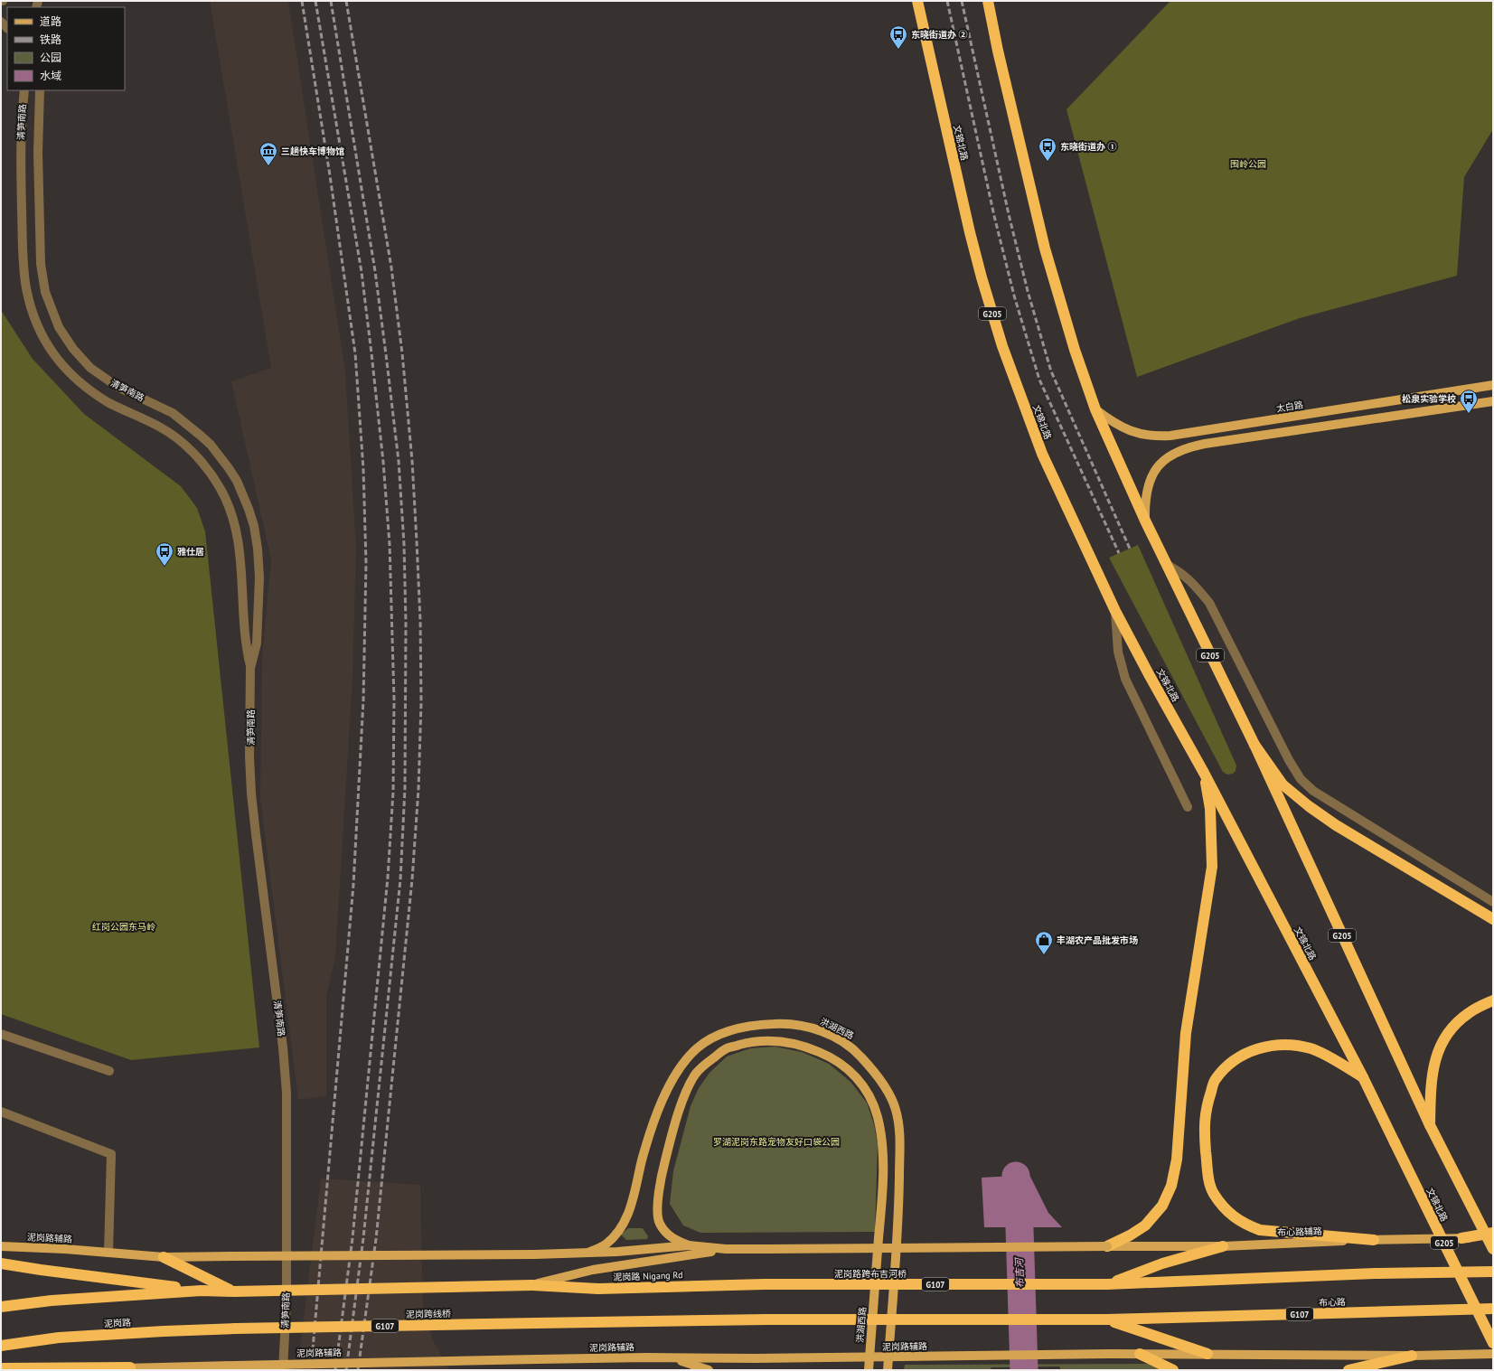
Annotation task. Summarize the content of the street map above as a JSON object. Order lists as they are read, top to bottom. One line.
{"streets":{"highway":["文锦北路","G205","泥岗路跨布吉河桥","泥岗路 Nigang Rd","G107","布心路","泥岗跨线桥","泥岗路"],"main road":["太白路","洪湖西路","布心路辅路","泥岗路辅路"],"street":["清笋南路"]},"crossings":[["G205","太白路"],["洪湖西路","泥岗路辅路"],["布心路辅路","泥岗路辅路"],["泥岗路辅路","泥岗路 Nigang Rd"],["泥岗路辅路","G107"],["泥岗路跨布吉河桥","泥岗路 Nigang Rd"],["泥岗路跨布吉河桥","G107"],["泥岗路 Nigang Rd","G107"],["布心路","泥岗跨线桥"],["泥岗跨线桥","泥岗路"]],"water":["布吉河"],"parks":["围岭公园","红岗公园东马岭","罗湖泥岗东路宠物友好口袋公园"],"places":{"bus stop":["东晓街道办 ②","东晓街道办 ①","松泉实验学校","雅仕居"],"museum":["三趟快车博物馆"],"shop":["丰湖农产品批发市场"]},"legend":["道路","铁路","公园","水域"]}
